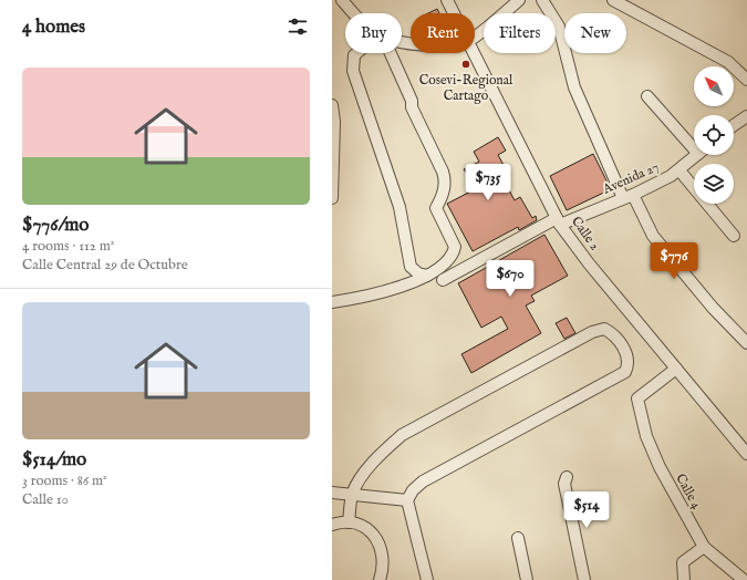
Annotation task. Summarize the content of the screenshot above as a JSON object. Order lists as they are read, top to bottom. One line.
{"streets":{"street":["Avenida 27","Calle 2","Calle 4"]},"crossings":[["Avenida 27","Calle 2"],["Calle 2","Calle 4"]],"places":["Cosevi-Regional Cartago"],"north":"top left","page":{"heading":"4 homes","chip":["Buy","Rent","Filters","New"],"list":[{"name":"$776/mo","note":"4 rooms · 112 m² · Calle Central 29 de Octubre"},{"name":"$514/mo","note":"3 rooms · 86 m² · Calle 10"}],"price":["$735","$776","$670","$514"]}}
